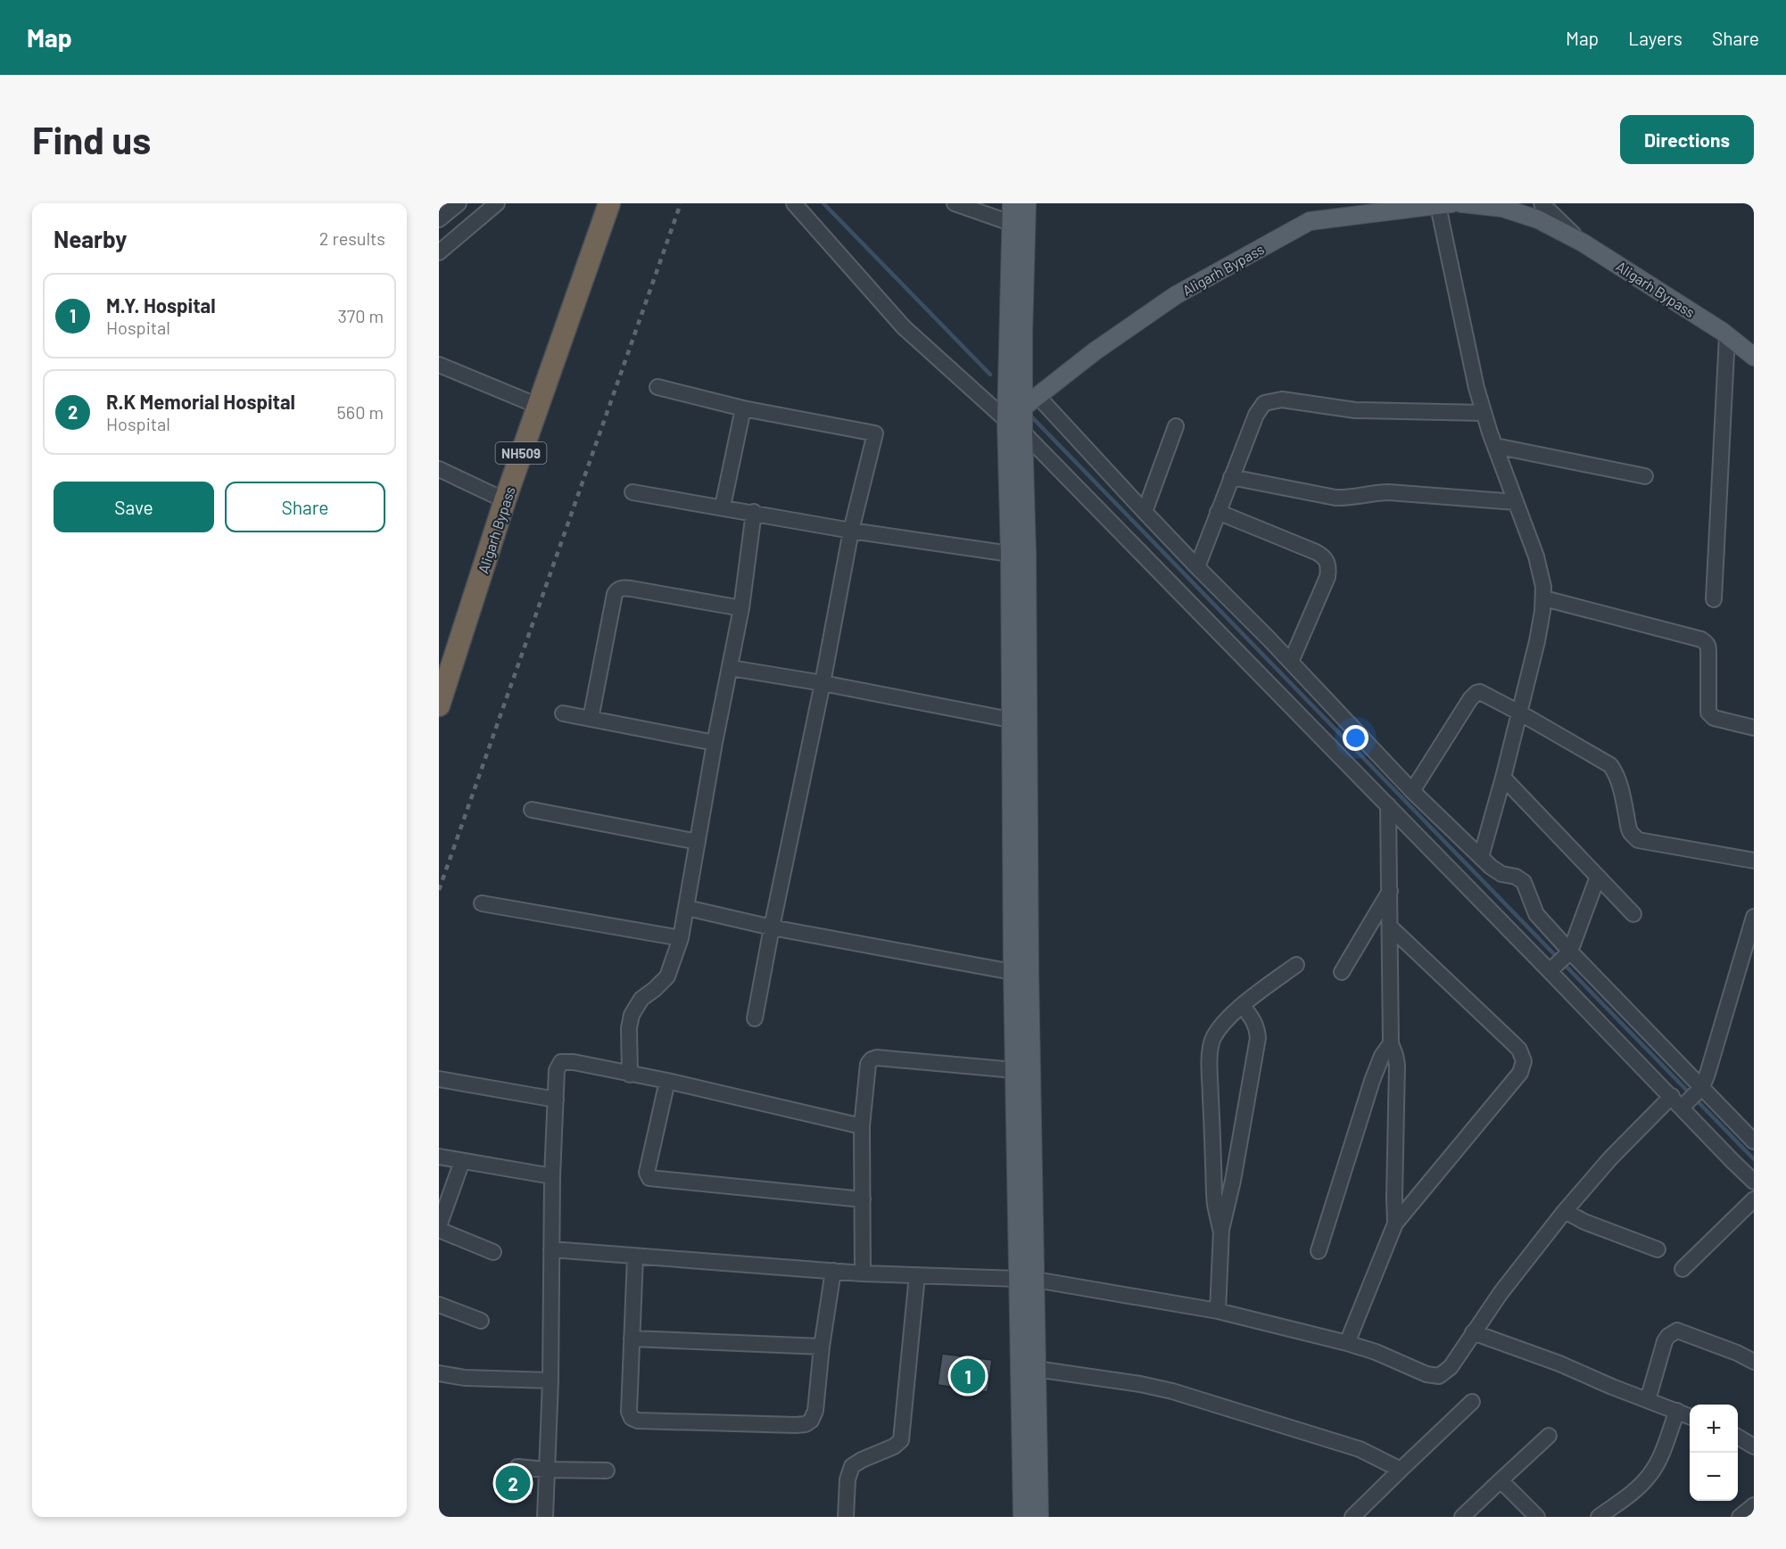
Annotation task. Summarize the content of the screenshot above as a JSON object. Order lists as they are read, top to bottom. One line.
{"streets":{"highway":["Aligarh Bypass","NH509"]},"page":{"header":"Map","nav":["Map","Layers","Share"],"buttons":["Directions",["Save","Share"]],"title":"Find us","heading":["Nearby","2 results"],"list":[{"mark":"1","name":"M.Y. Hospital","note":"Hospital","value":"370 m"},{"mark":"2","name":"R.K Memorial Hospital","note":"Hospital","value":"560 m"}],"pins":["1","2"],"map_buttons":["+","−"]}}
